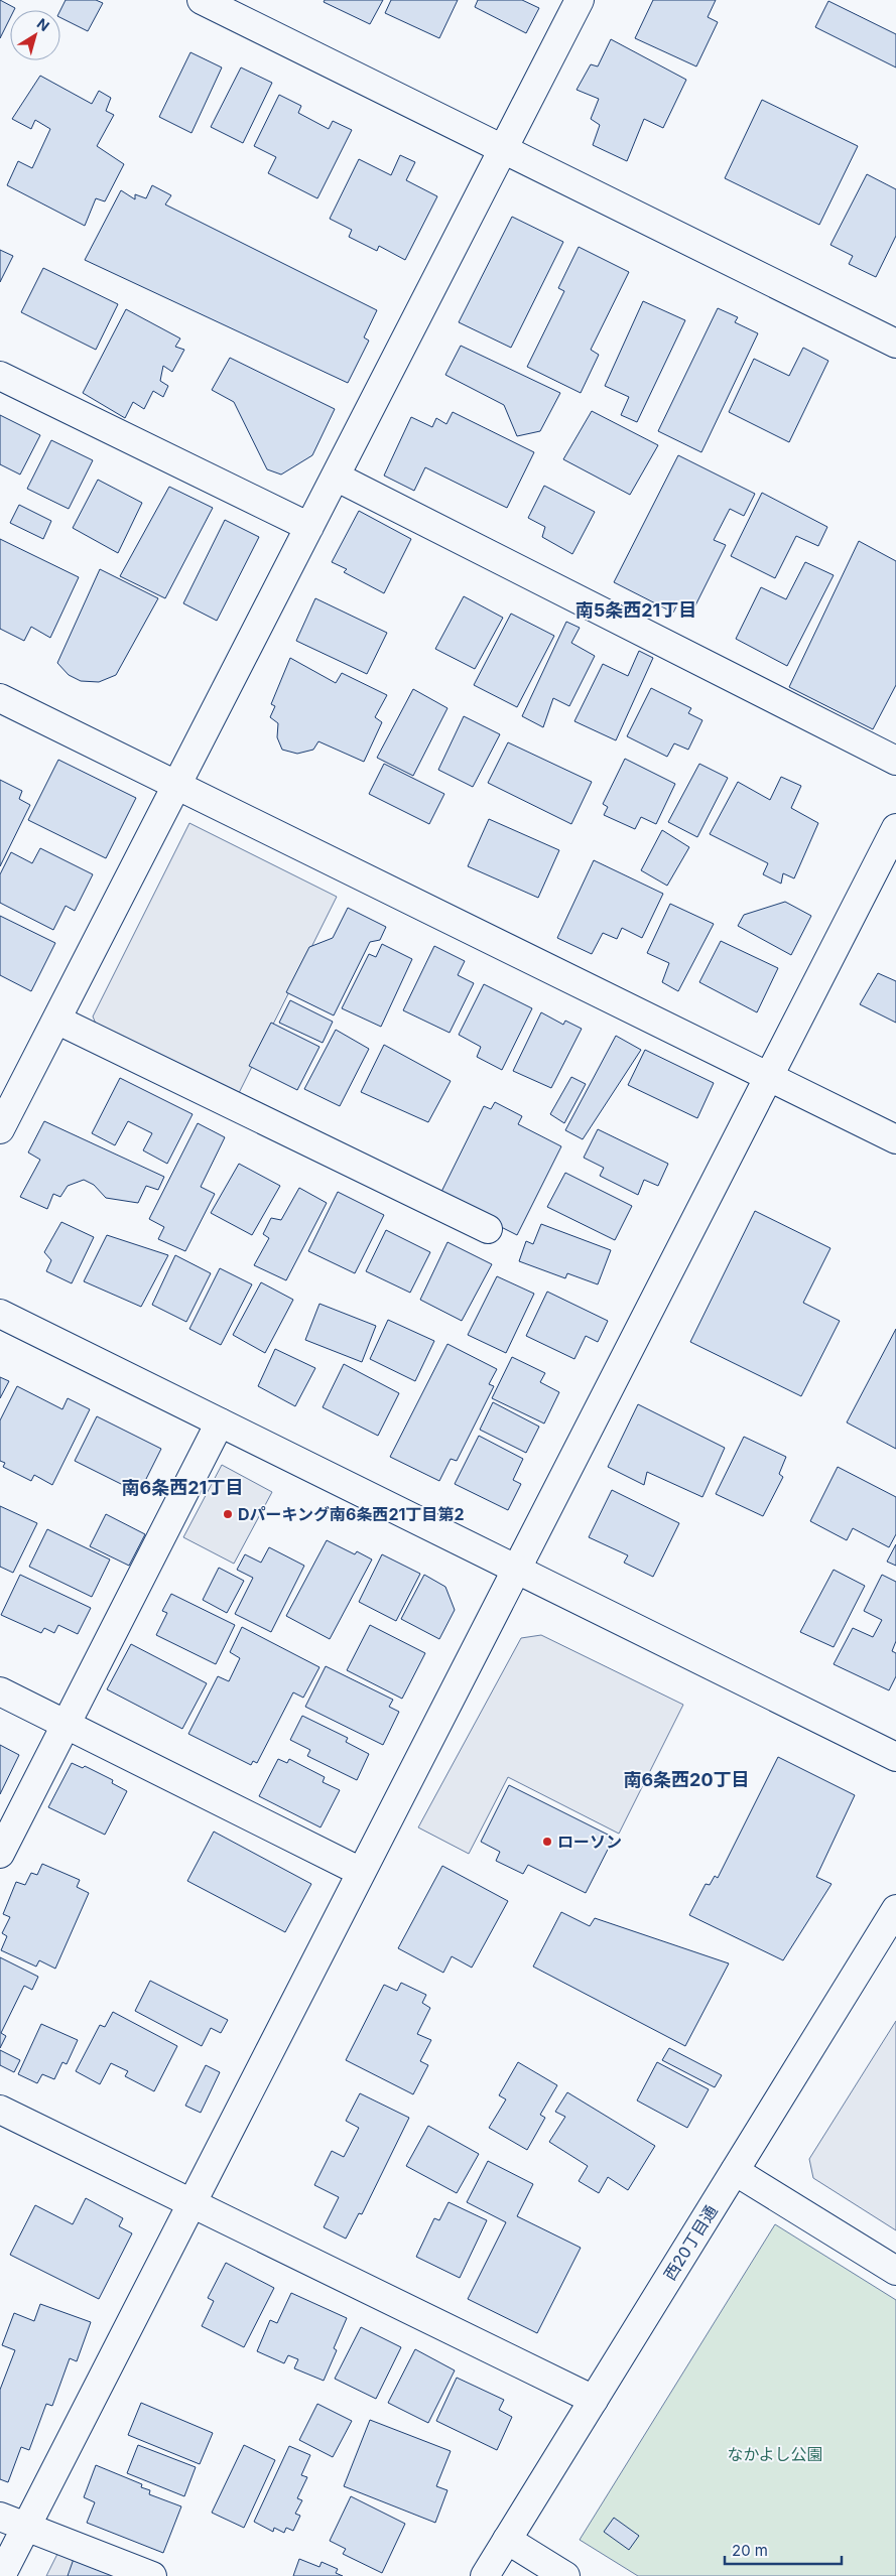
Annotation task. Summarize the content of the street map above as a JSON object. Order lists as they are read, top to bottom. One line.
{"streets":{"street":["西20丁目通"]},"districts":["南5条西21丁目","南6条西21丁目","南6条西20丁目"],"parks":["なかよし公園"],"places":["Dパーキング南6条西21丁目第2","ローソン"],"scale_bar":"20 m","north":"top right"}
